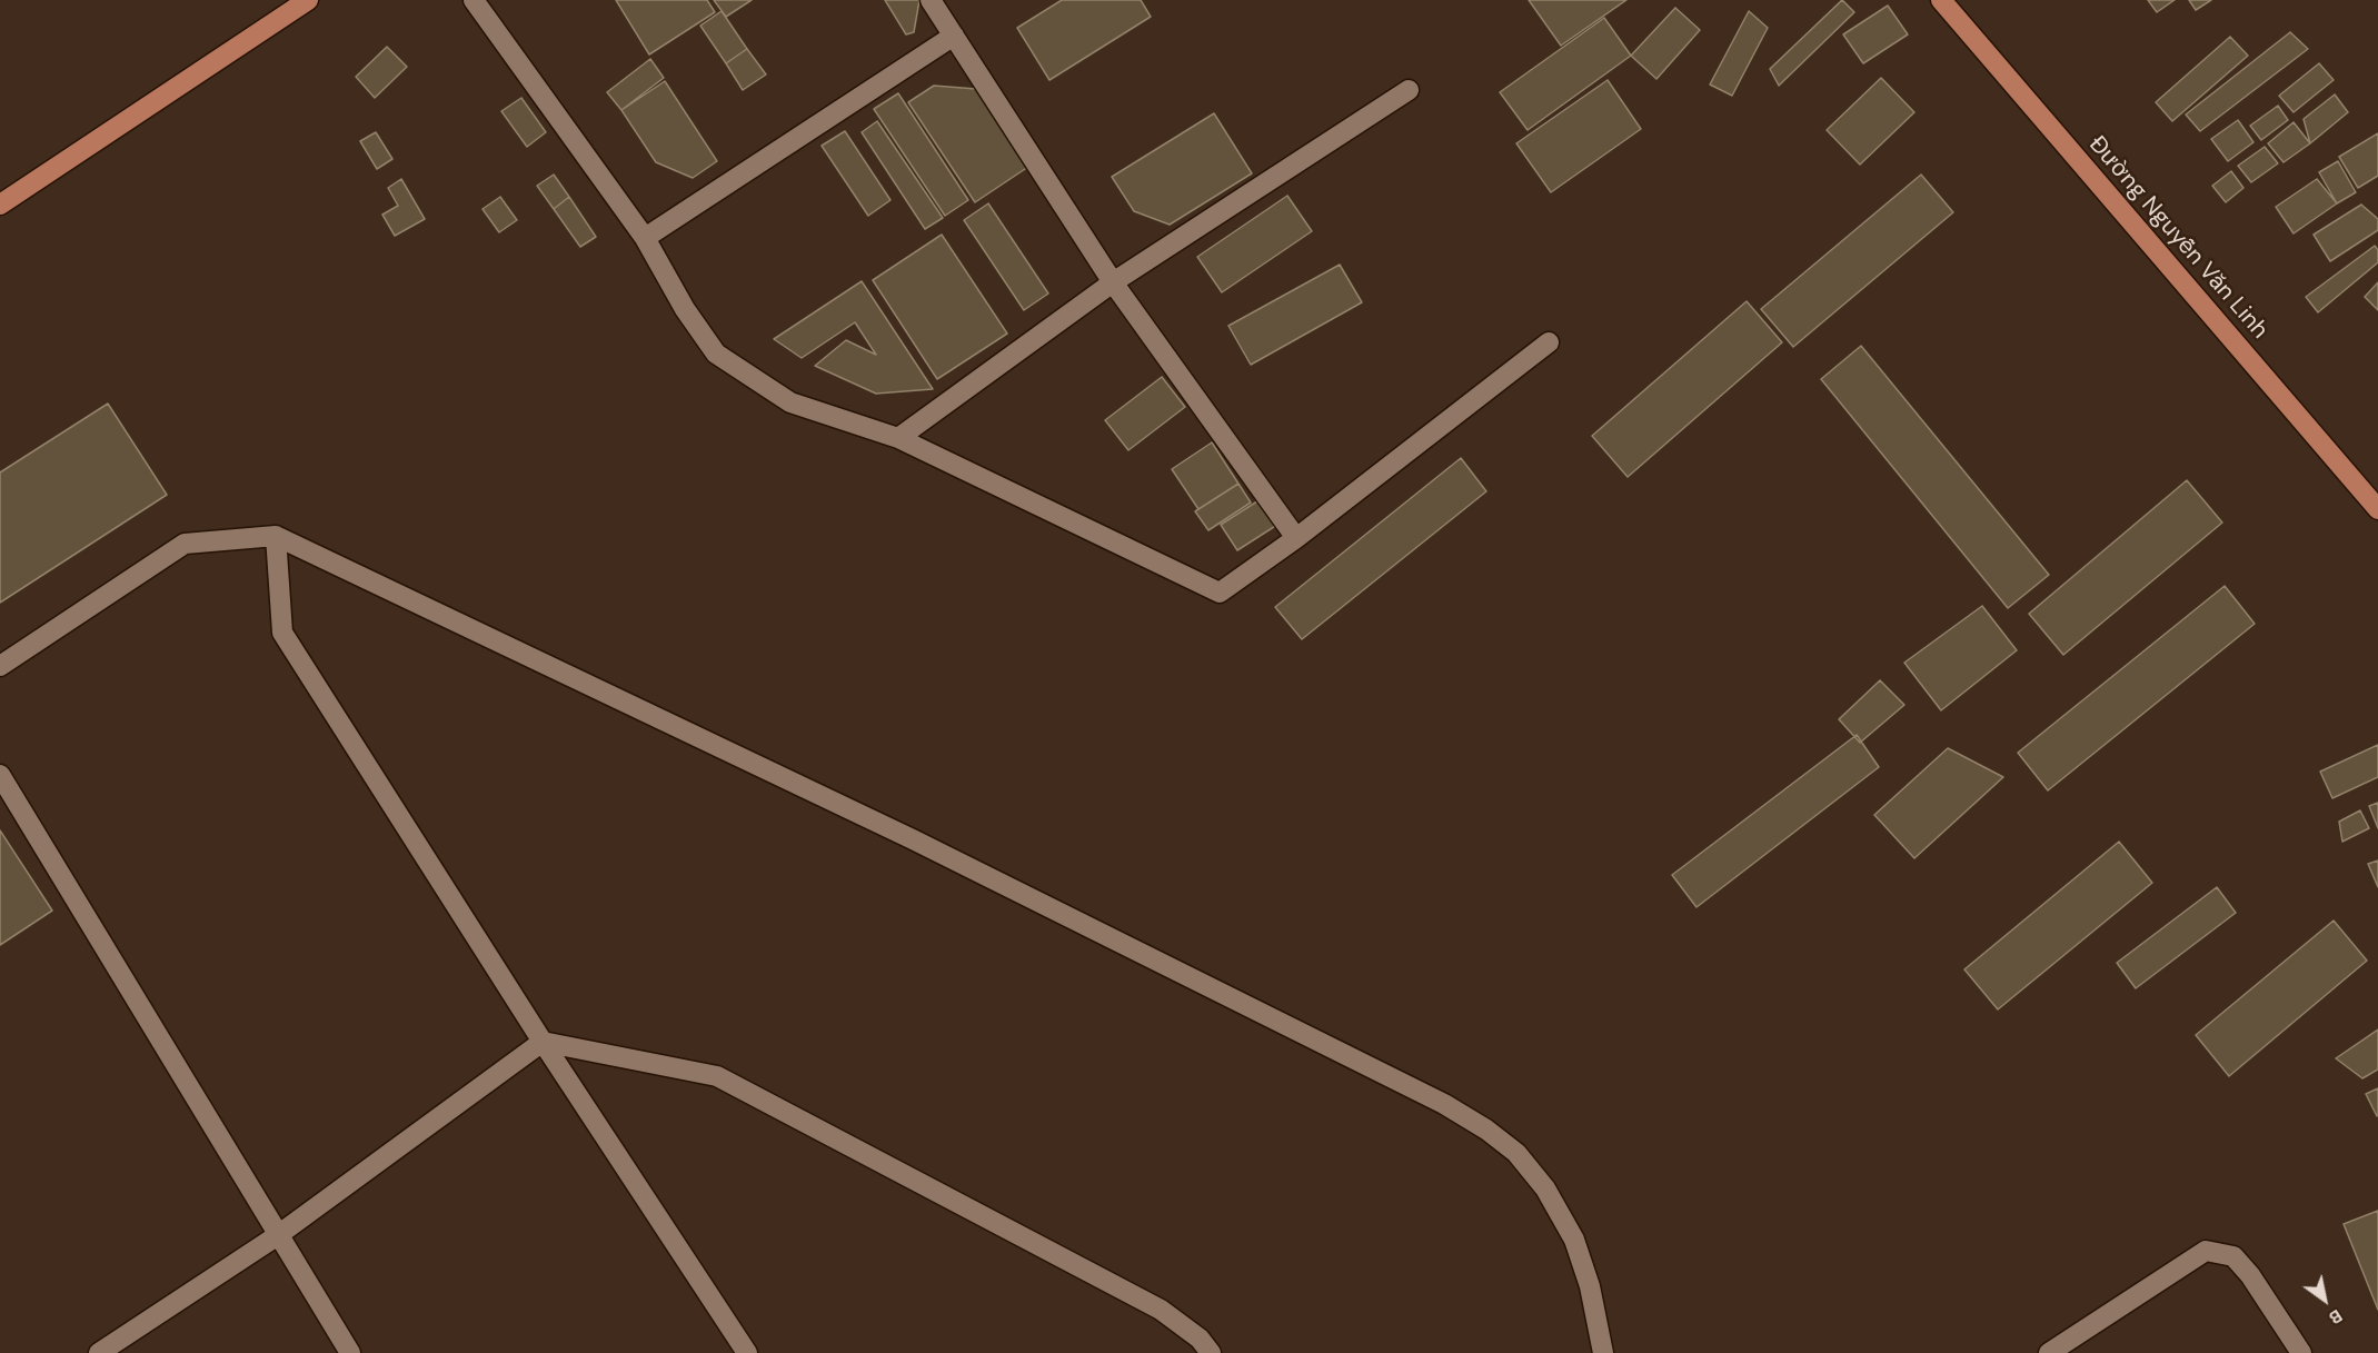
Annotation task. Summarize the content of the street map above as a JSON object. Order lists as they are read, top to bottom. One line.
{"streets":{"main road":["Đường Nguyễn Văn Linh"]},"north":"bottom right"}
